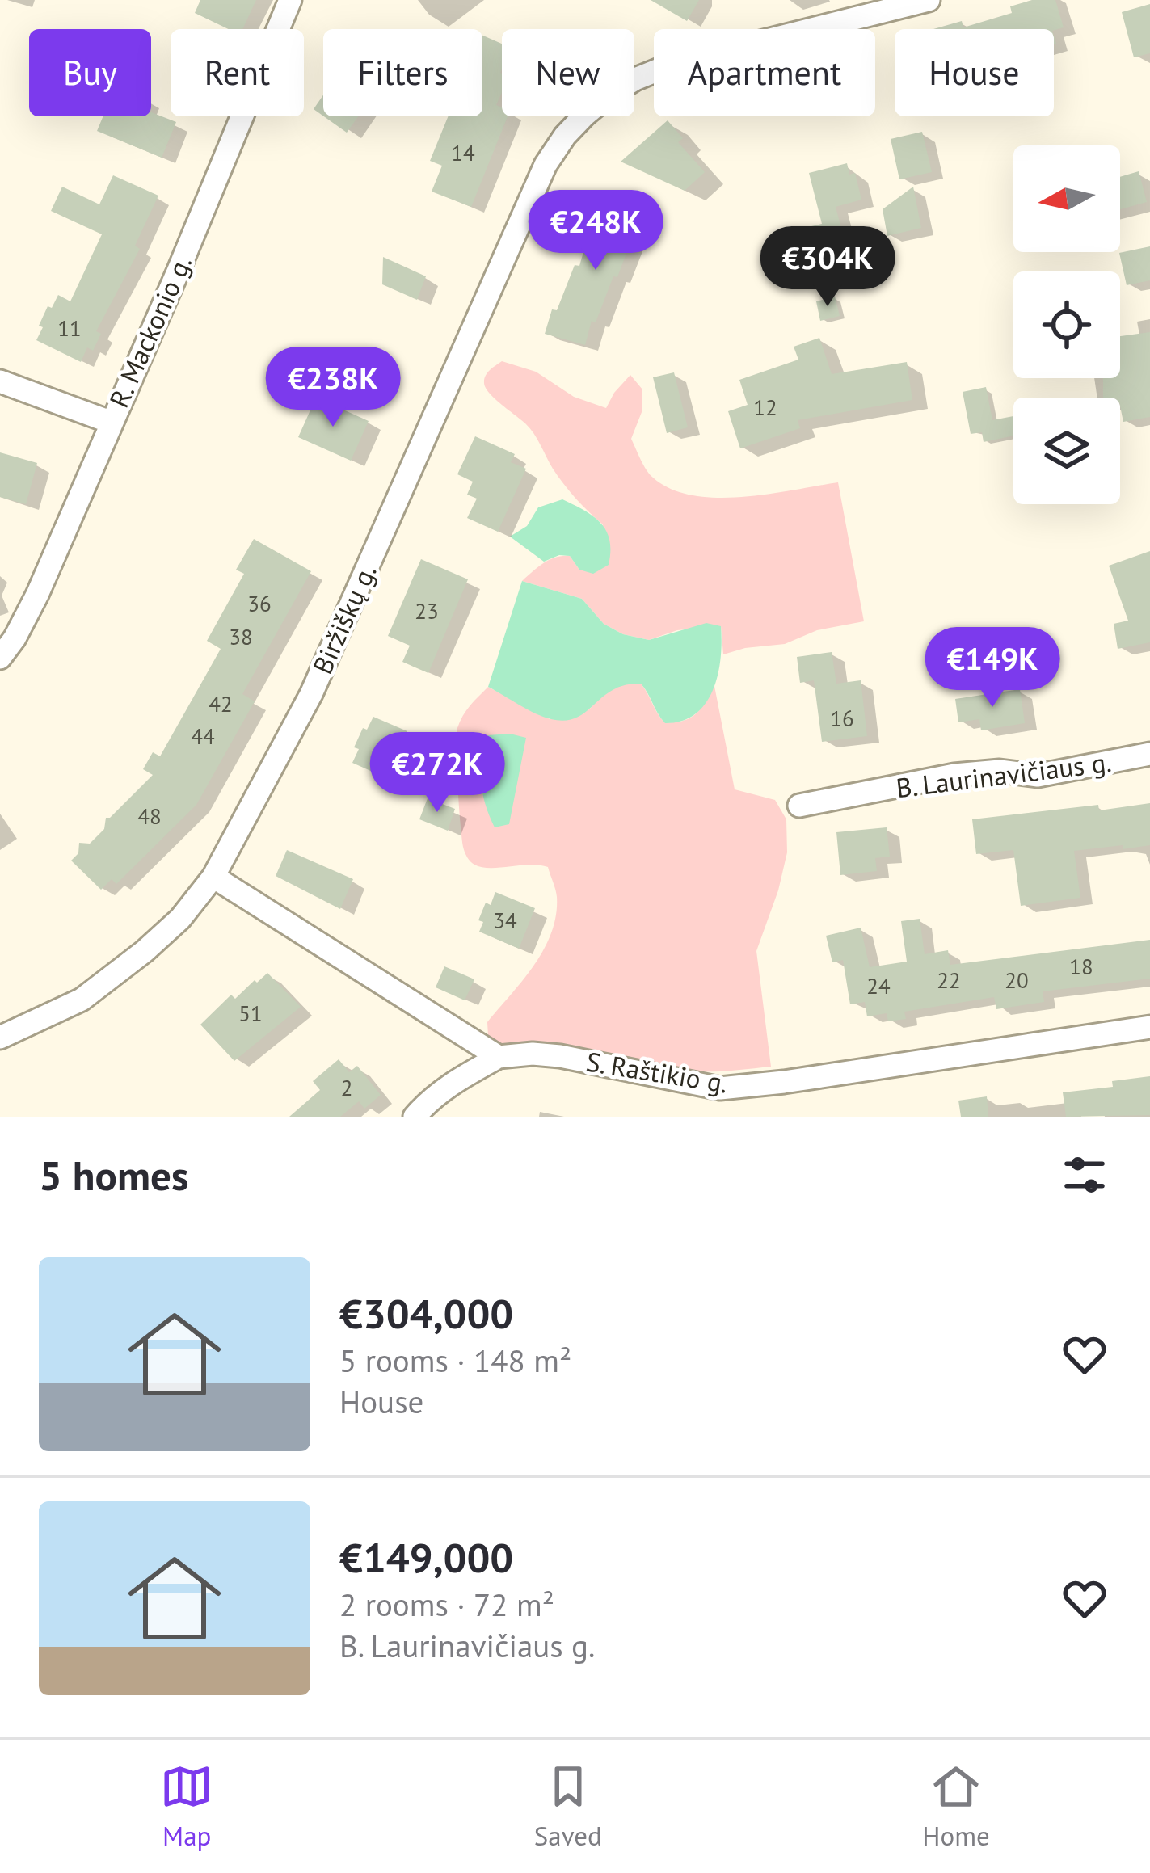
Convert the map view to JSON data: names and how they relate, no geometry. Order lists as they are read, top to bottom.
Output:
{
  "streets": {
    "street": [
      "R. Mackonio g.",
      "Biržiškų g.",
      "B. Laurinavičiaus g.",
      "S. Raštikio g."
    ]
  },
  "house_numbers": [
    "14",
    "11",
    "12",
    "36",
    "23",
    "38",
    "42",
    "16",
    "44",
    "48",
    "34",
    "18",
    "22",
    "20",
    "24",
    "51",
    "2"
  ],
  "north": "left",
  "page": {
    "chip": [
      "Buy",
      "Rent",
      "Filters",
      "New",
      "Apartment",
      "House"
    ],
    "price": [
      "€248K",
      "€304K",
      "€238K",
      "€149K",
      "€272K"
    ],
    "heading": "5 homes",
    "list": [
      {
        "name": "€304,000",
        "note": "5 rooms · 148 m² · House"
      },
      {
        "name": "€149,000",
        "note": "2 rooms · 72 m² · B. Laurinavičiaus g."
      }
    ],
    "tabs": ["Map", "Saved", "Home"]
  }
}
